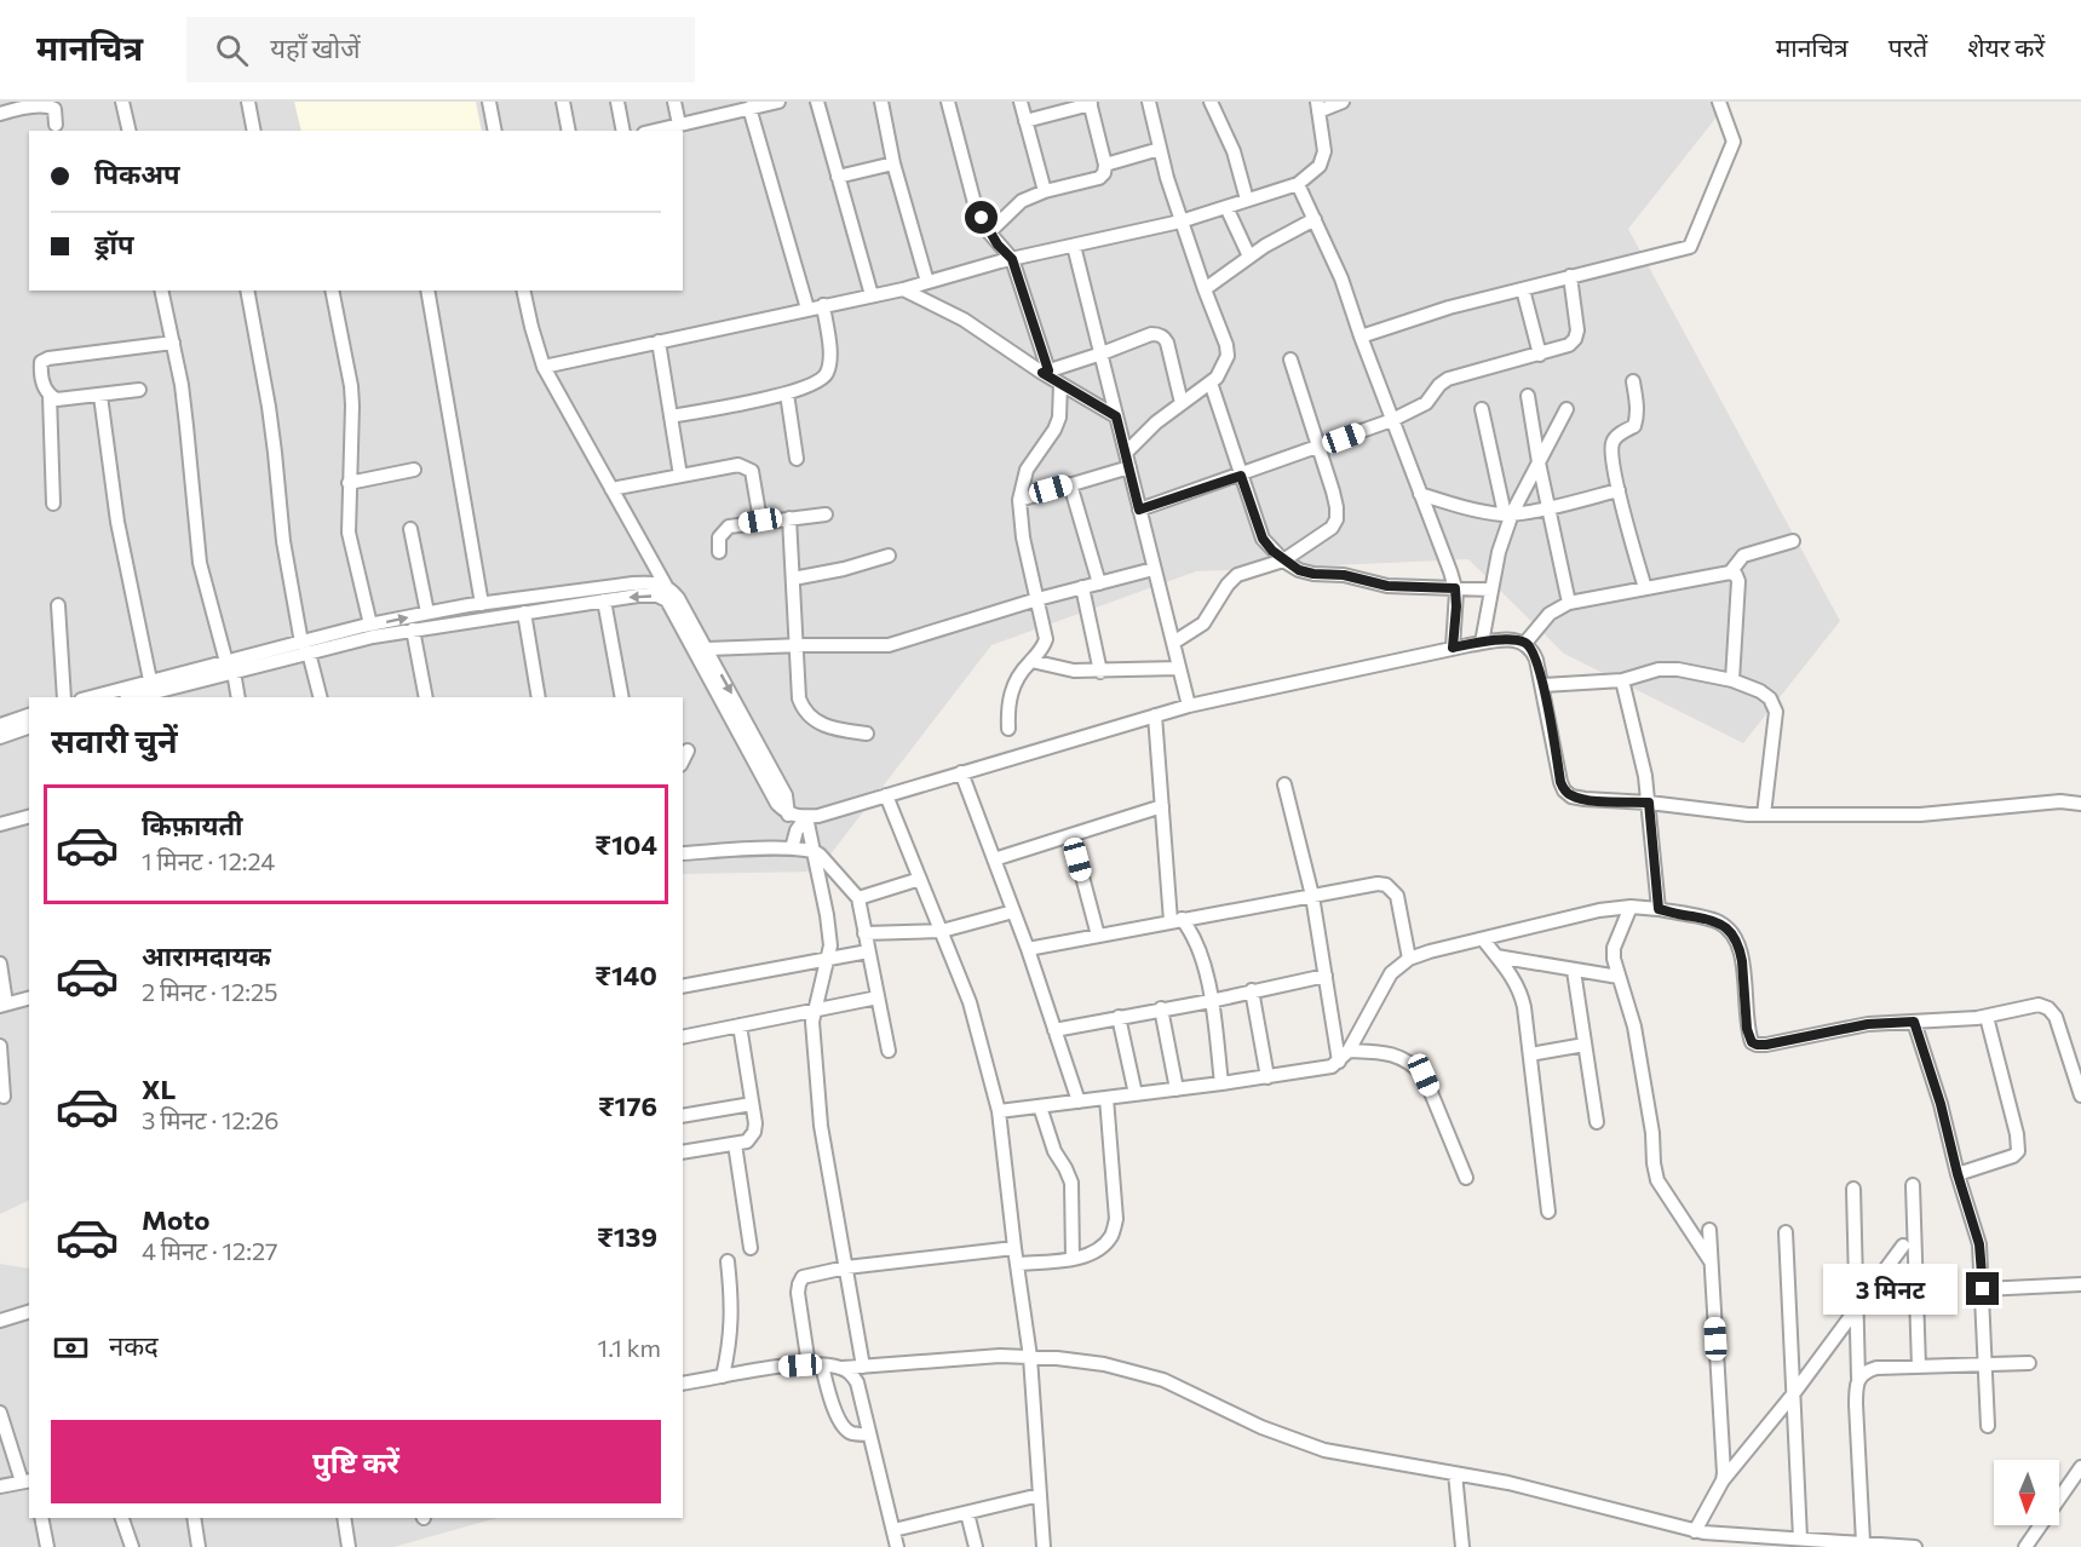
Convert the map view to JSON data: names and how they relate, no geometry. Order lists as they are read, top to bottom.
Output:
{
  "north": "bottom",
  "page": {
    "header": "मानचित्र",
    "search": "यहाँ खोजें",
    "nav": ["मानचित्र", "परतें", "शेयर करें"],
    "banner": ["पिकअप", "ड्रॉप"],
    "heading": "सवारी चुनें",
    "list": [
      {
        "name": "किफ़ायती",
        "note": "1 मिनट · 12:24",
        "value": "₹104"
      },
      {
        "name": "आरामदायक",
        "note": "2 मिनट · 12:25",
        "value": "₹140"
      },
      {
        "name": "XL",
        "note": "3 मिनट · 12:26",
        "value": "₹176"
      },
      {
        "name": "Moto",
        "note": "4 मिनट · 12:27",
        "value": "₹139"
      }
    ],
    "bubble": "3 मिनट",
    "pay": ["नकद", "1.1 km"],
    "buttons": "पुष्टि करें"
  }
}
